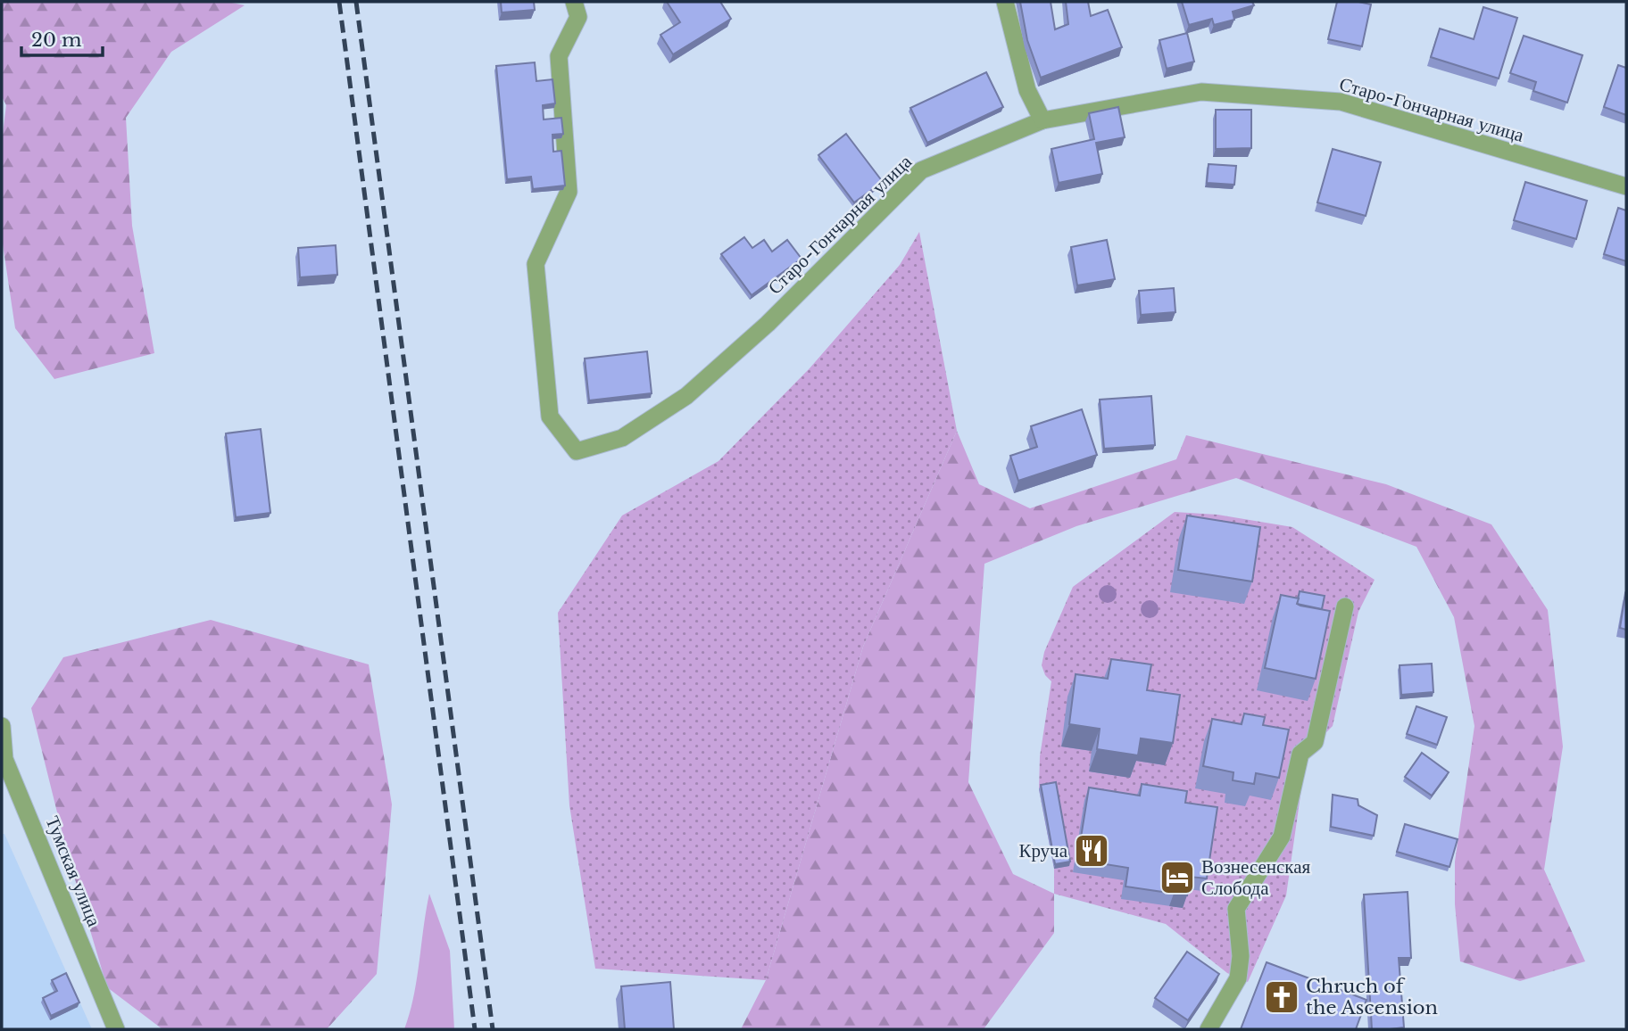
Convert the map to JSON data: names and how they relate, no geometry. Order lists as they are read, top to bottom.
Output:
{
  "streets": {
    "street": ["Старо-Гончарная улица", "Тумская улица"]
  },
  "places": {
    "restaurant": ["Круча"],
    "hotel": ["Вознесенская Слобода"],
    "church": ["Chruch of the Ascension"]
  },
  "scale_bar": "20 m"
}
